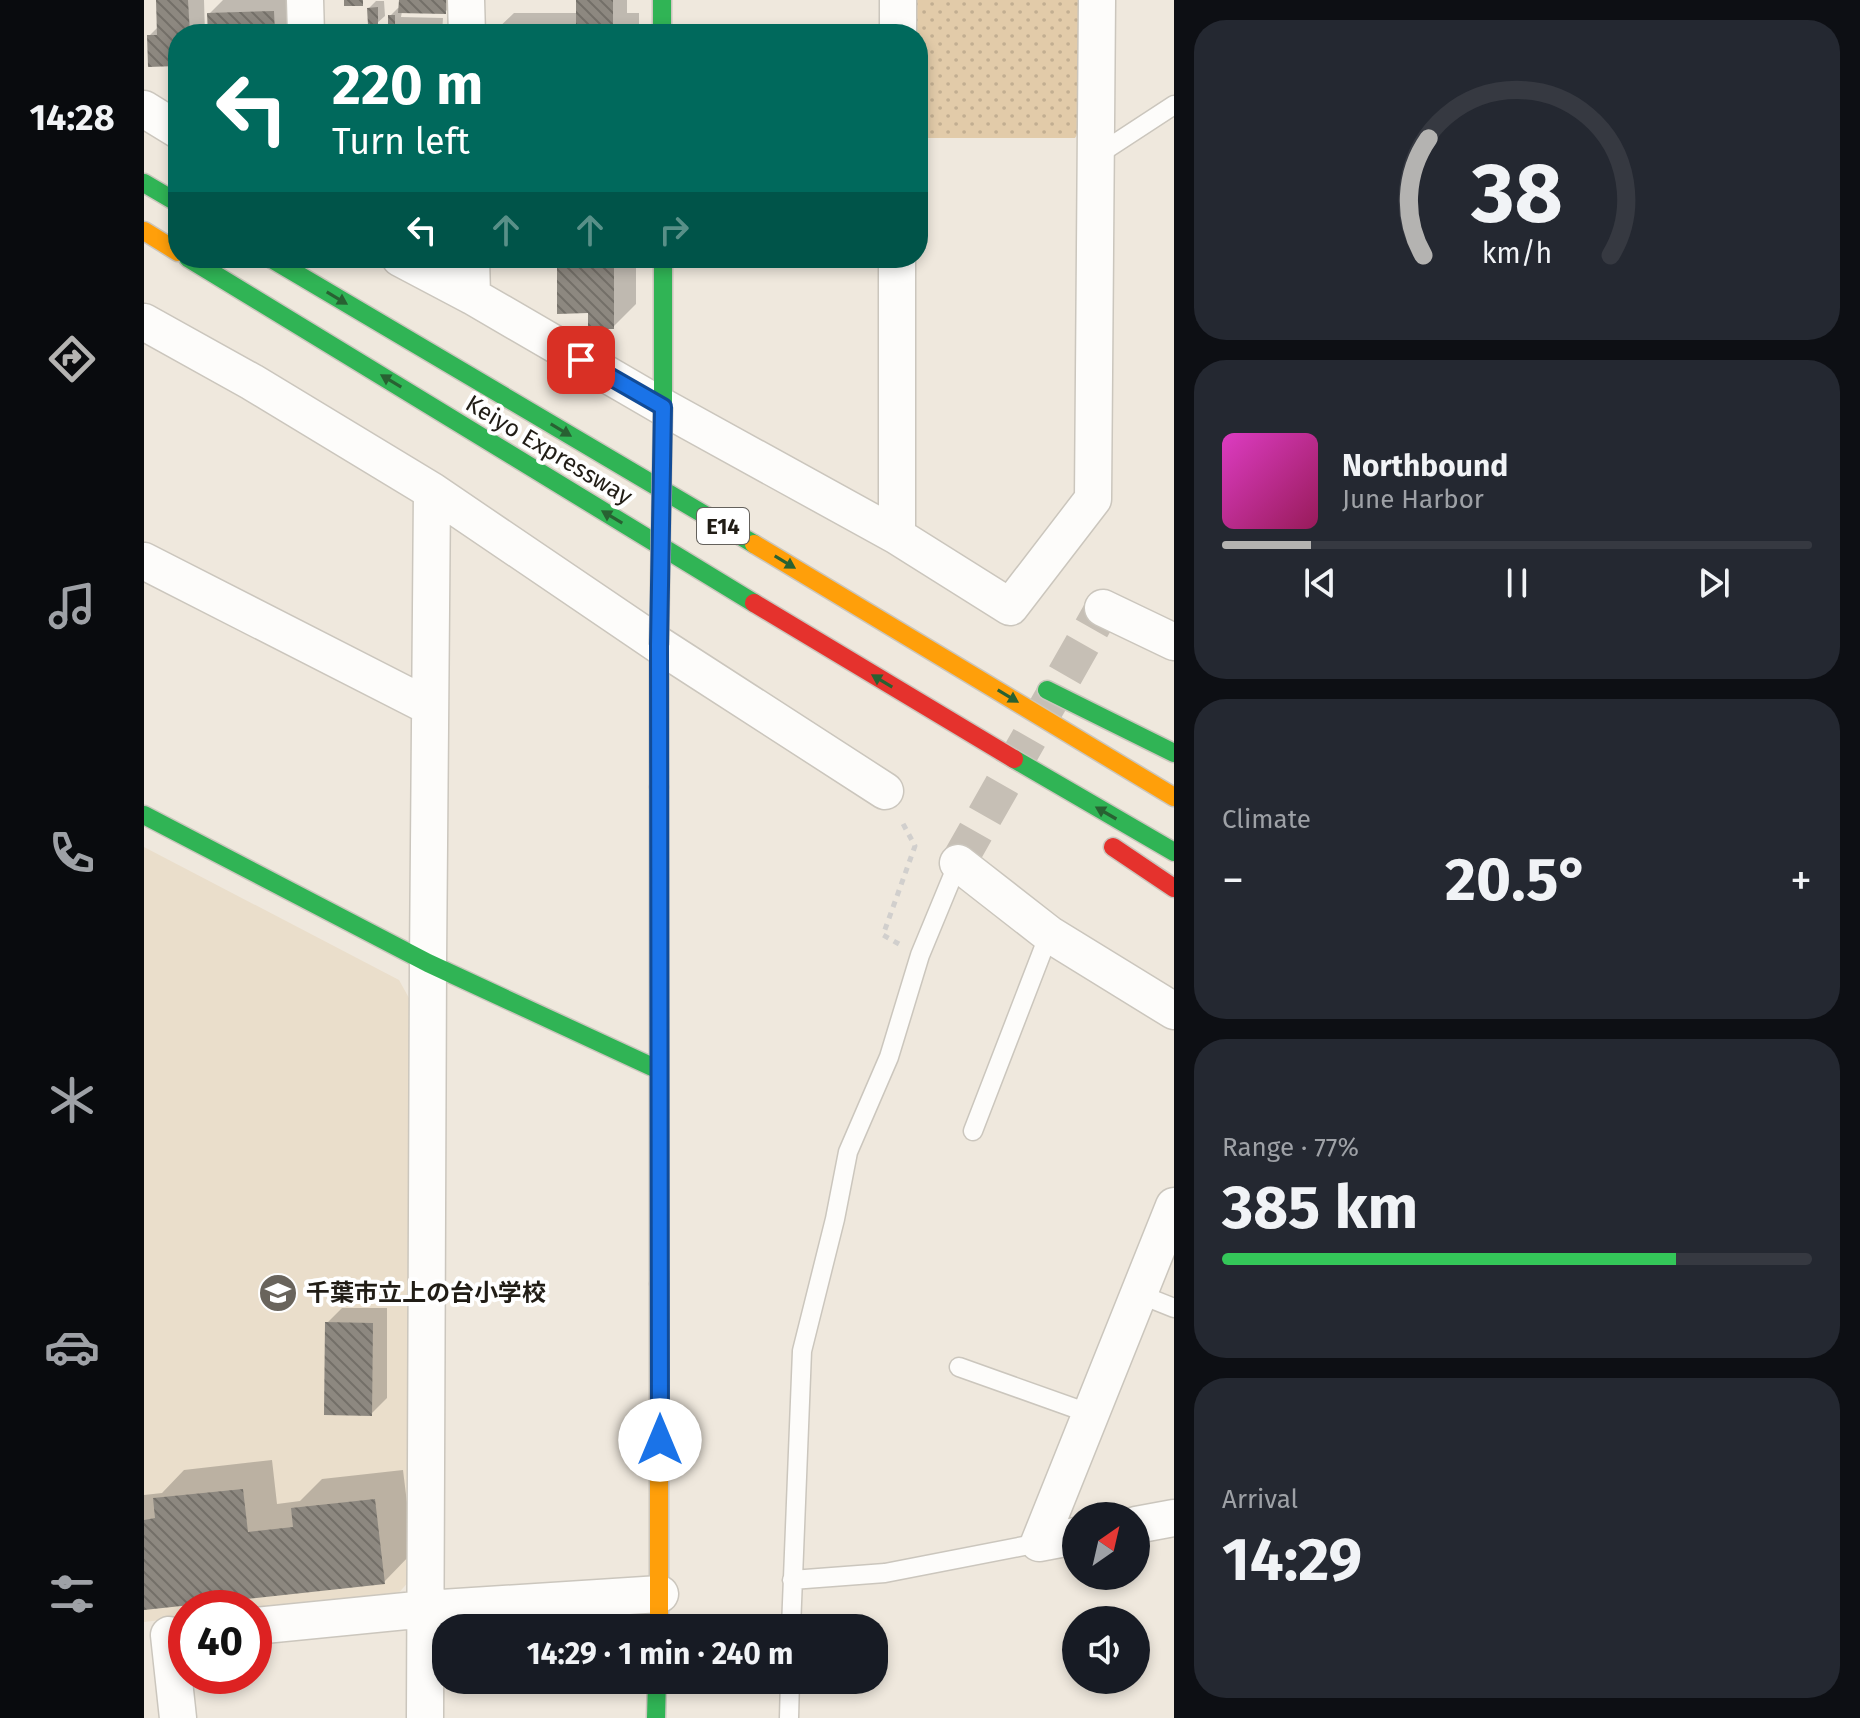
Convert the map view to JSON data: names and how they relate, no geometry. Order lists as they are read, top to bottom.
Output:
{
  "streets": {
    "main road": ["Keiyo Expressway", "E14"]
  },
  "places": {
    "school or university": ["千葉市立上の台小学校"]
  },
  "north": "top right",
  "page": {
    "tabs": "14:28",
    "turn": ["220 m", "Turn left"],
    "song": ["Northbound", "June Harbor"],
    "tile": [
      "Climate",
      ["Range · 77%", "385 km"],
      ["Arrival", "14:29"]
    ],
    "heat": ["−", "20.5°", "+"],
    "limit": "40",
    "trip": "14:29 · 1 min · 240 m",
    "gauge": ["38", "km/h"]
  }
}
